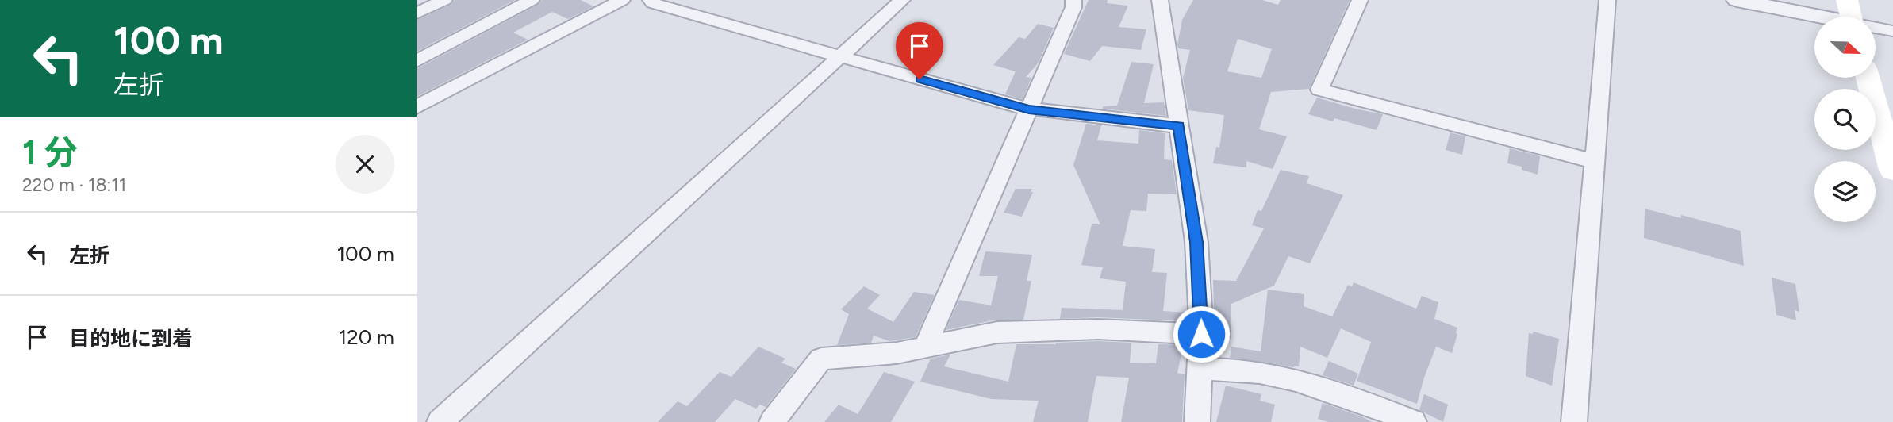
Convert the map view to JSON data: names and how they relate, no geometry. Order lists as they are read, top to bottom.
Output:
{
  "north": "right",
  "page": {
    "turn": ["100 m", "左折"],
    "heading": ["1 分", "220 m · 18:11"],
    "list": [
      {
        "name": "左折",
        "value": "100 m"
      },
      {
        "name": "目的地に到着",
        "value": "120 m"
      }
    ]
  }
}
